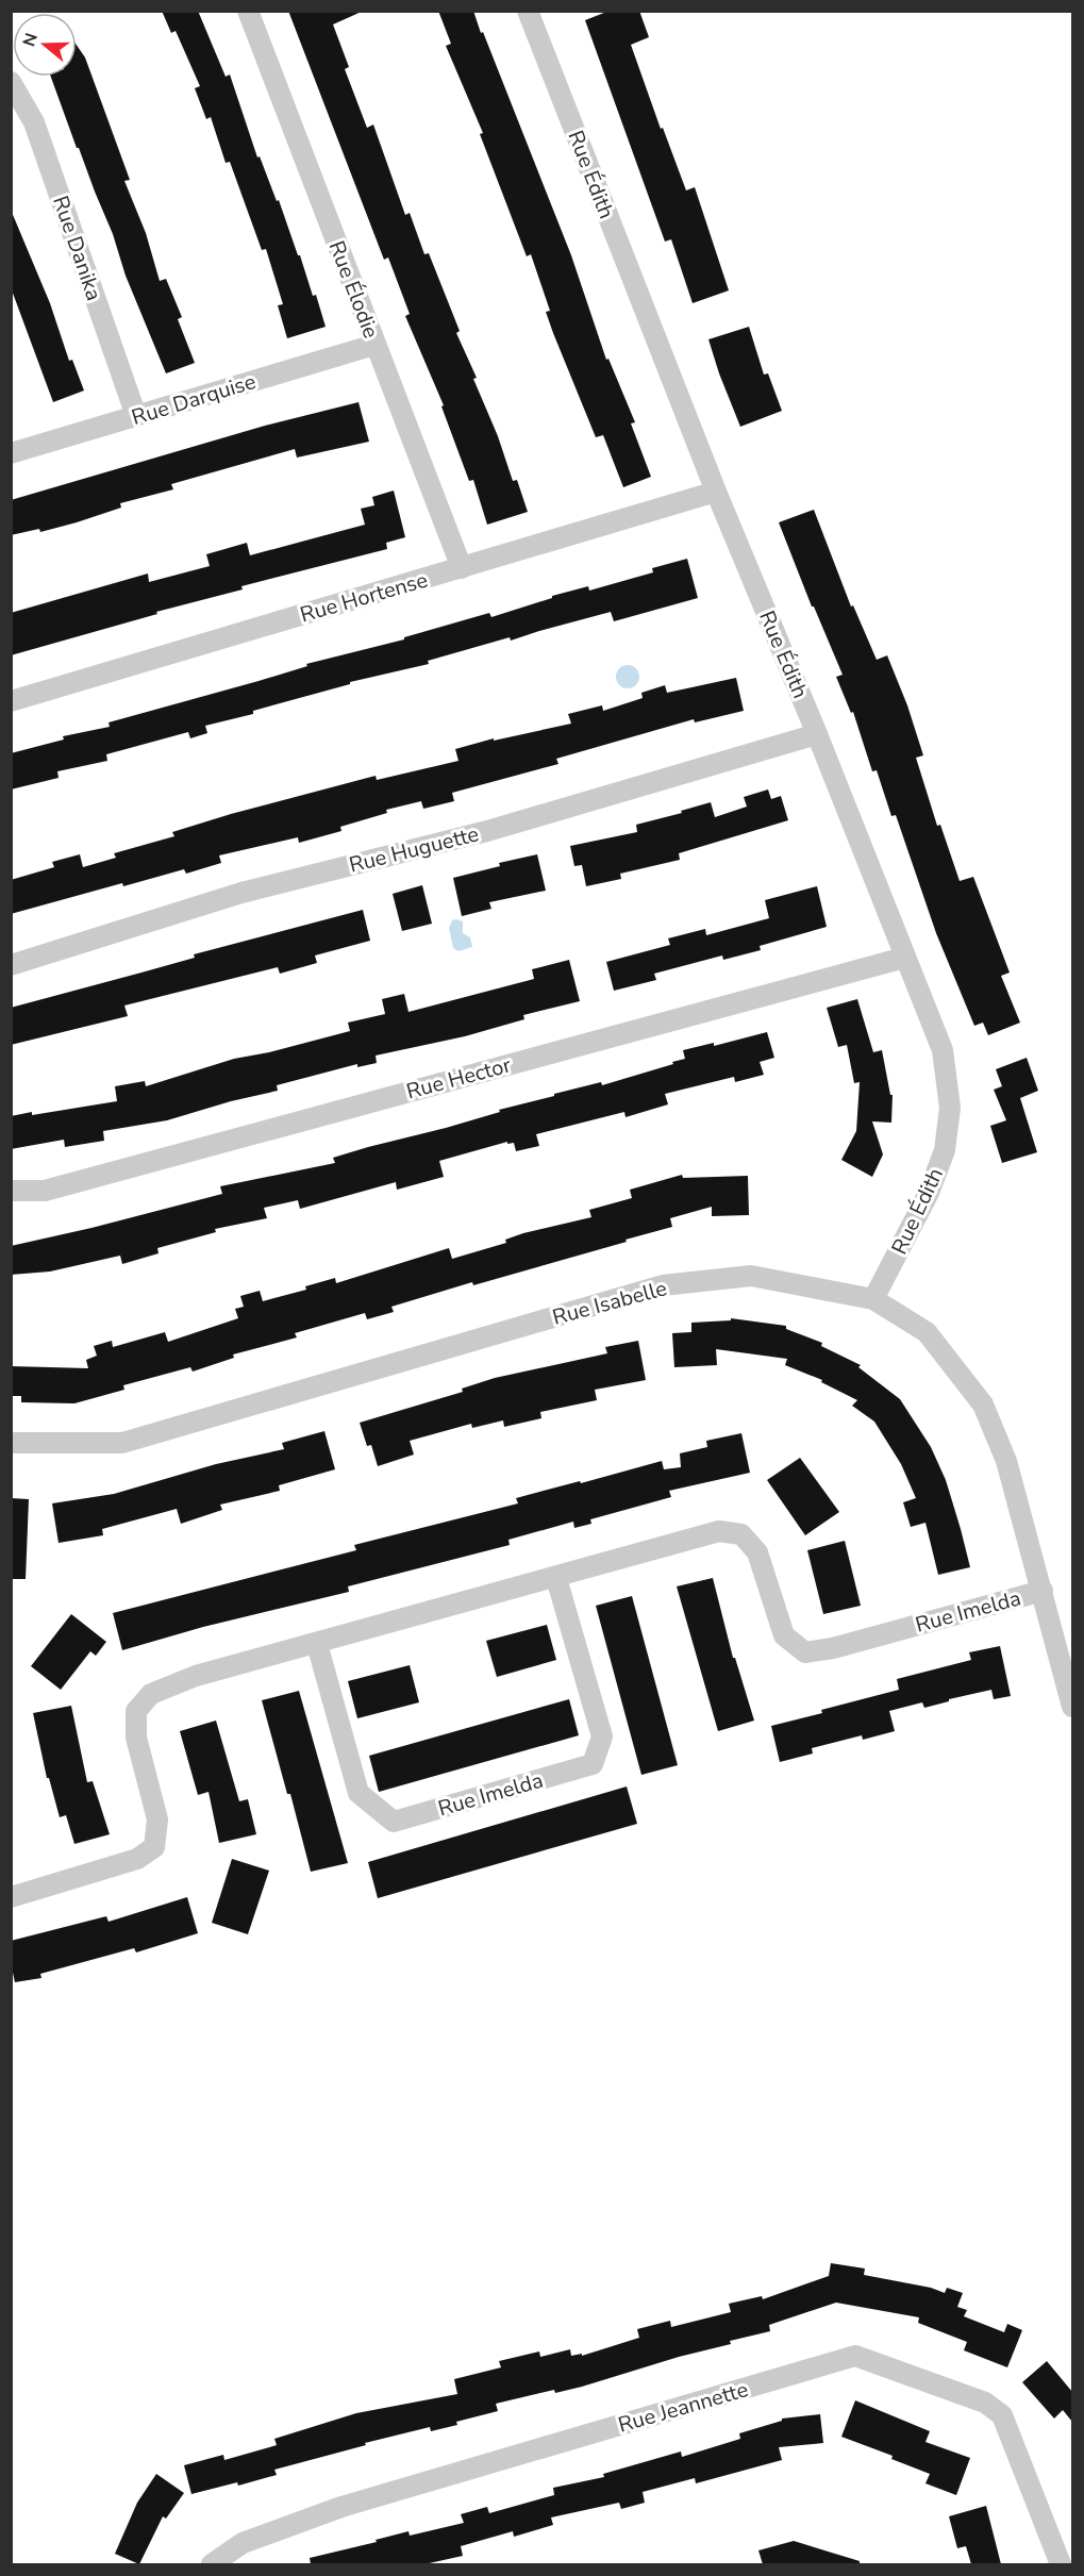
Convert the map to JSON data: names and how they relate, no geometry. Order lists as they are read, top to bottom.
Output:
{
  "streets": {
    "street": [
      "Rue Édith",
      "Rue Danika",
      "Rue Élodie",
      "Rue Darquise",
      "Rue Hortense",
      "Rue Huguette",
      "Rue Hector",
      "Rue Isabelle",
      "Rue Imelda",
      "Rue Jeannette"
    ]
  },
  "crossings": [
    ["Rue Édith", "Rue Hortense"],
    ["Rue Édith", "Rue Huguette"],
    ["Rue Édith", "Rue Hector"],
    ["Rue Édith", "Rue Isabelle"],
    ["Rue Danika", "Rue Darquise"],
    ["Rue Élodie", "Rue Darquise"],
    ["Rue Élodie", "Rue Hortense"],
    ["Rue Isabelle", "Rue Imelda"]
  ],
  "north": "left"
}
